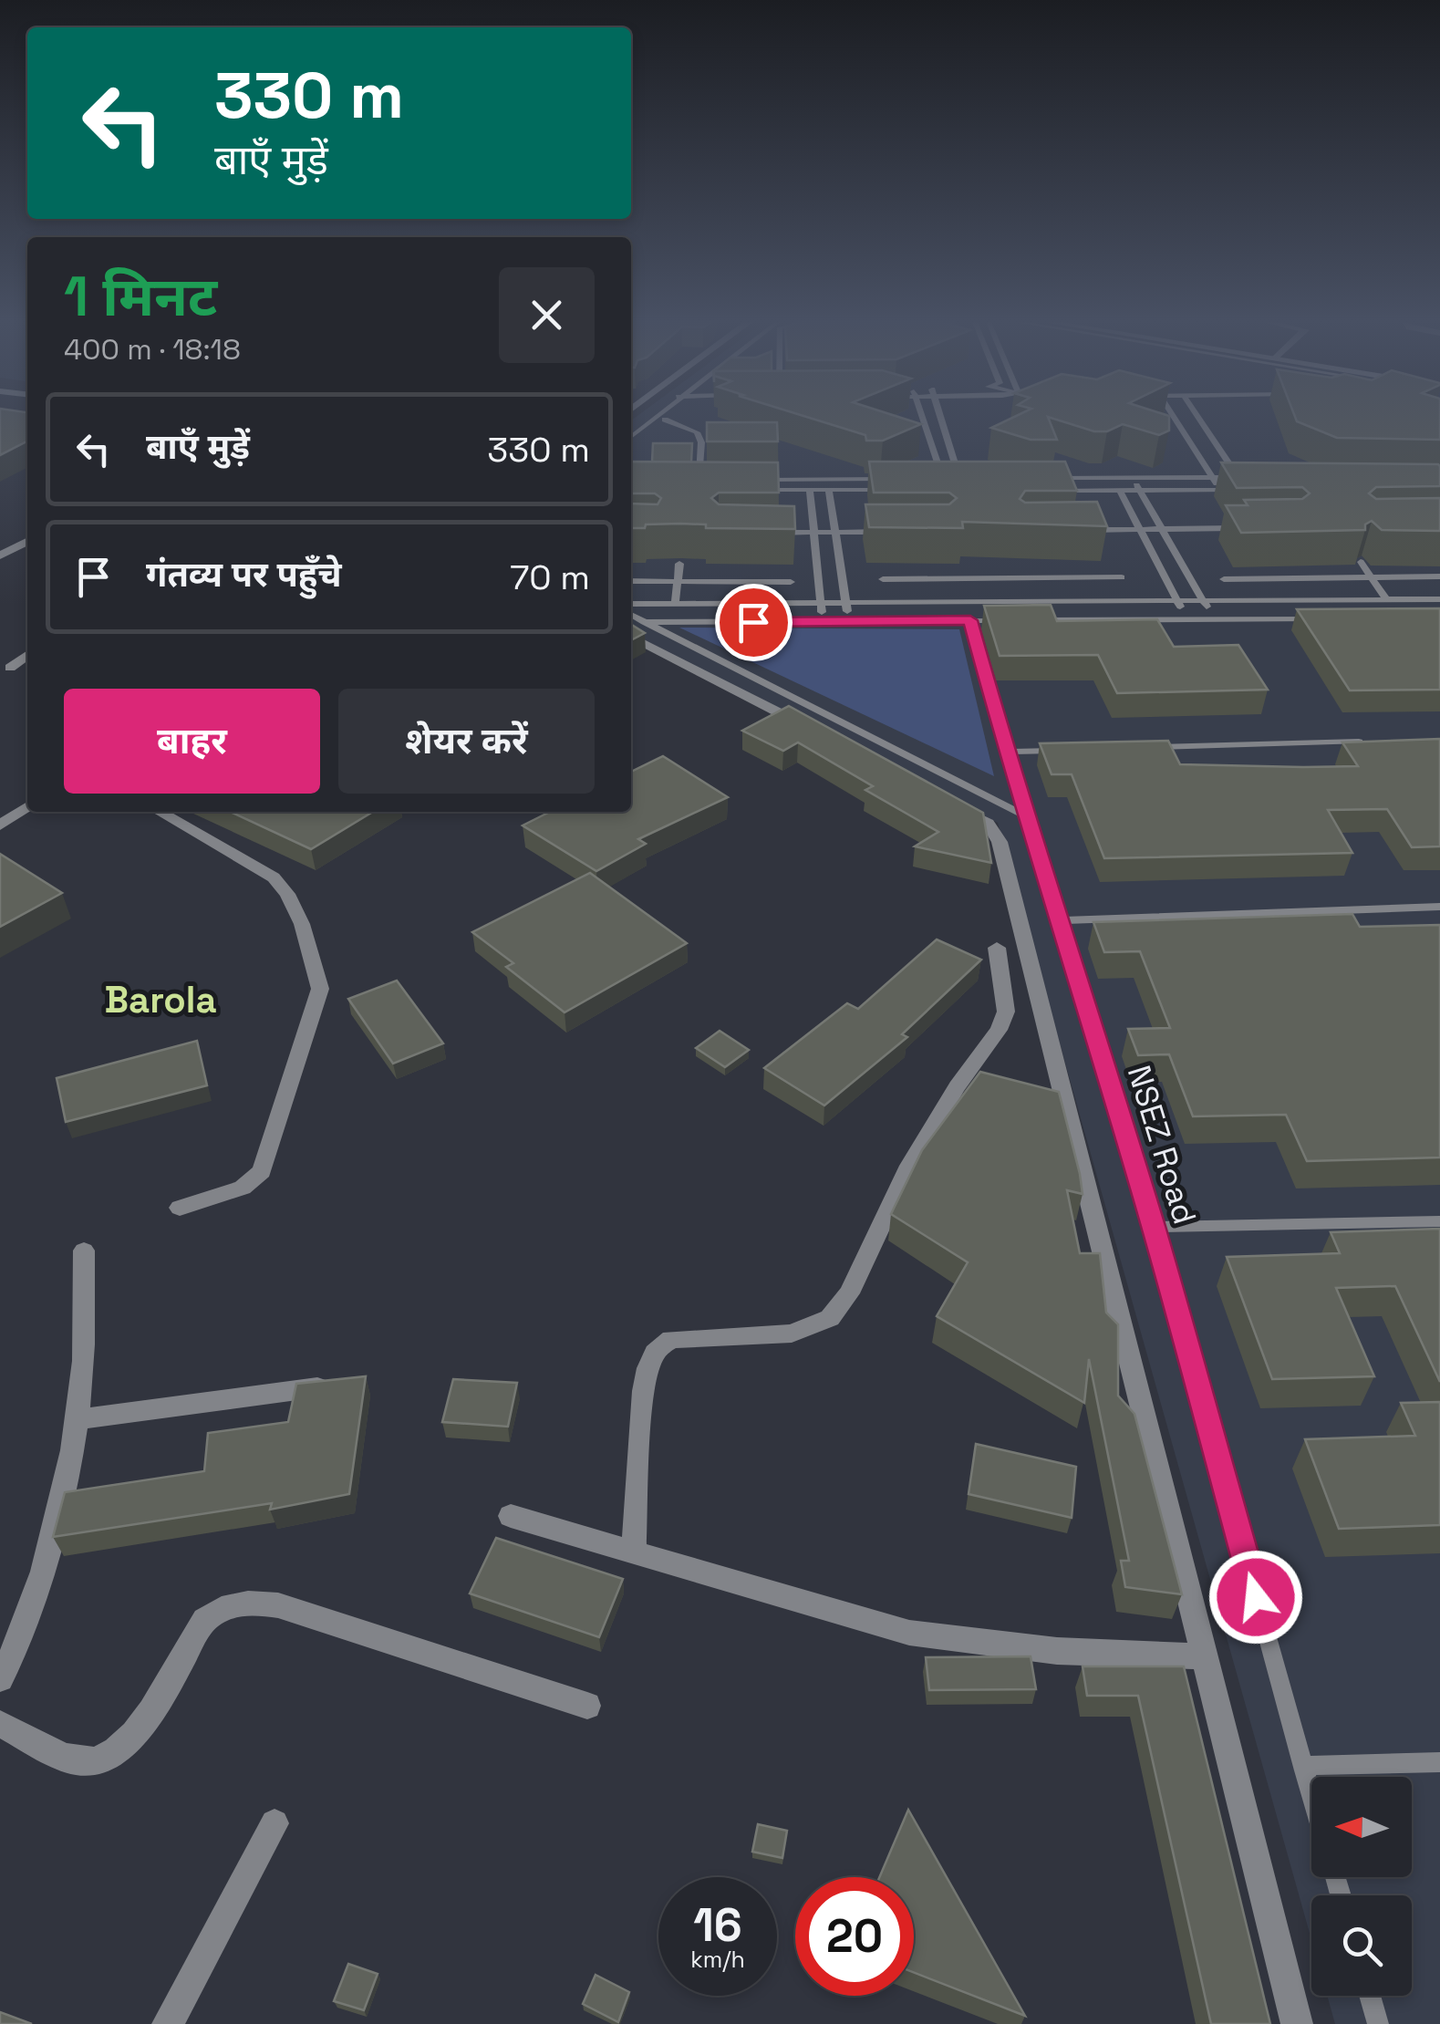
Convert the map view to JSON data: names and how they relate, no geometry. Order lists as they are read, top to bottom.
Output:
{
  "streets": {
    "lane": ["NSEZ Road"]
  },
  "districts": ["Barola"],
  "north": "left",
  "page": {
    "turn": ["330 m", "बाएँ मुड़ें"],
    "heading": ["1 मिनट", "400 m · 18:18"],
    "list": [
      {
        "name": "बाएँ मुड़ें",
        "value": "330 m"
      },
      {
        "name": "गंतव्य पर पहुँचे",
        "value": "70 m"
      }
    ],
    "buttons": ["बाहर", "शेयर करें"],
    "speed": "16 km/h",
    "limit": "20"
  }
}
